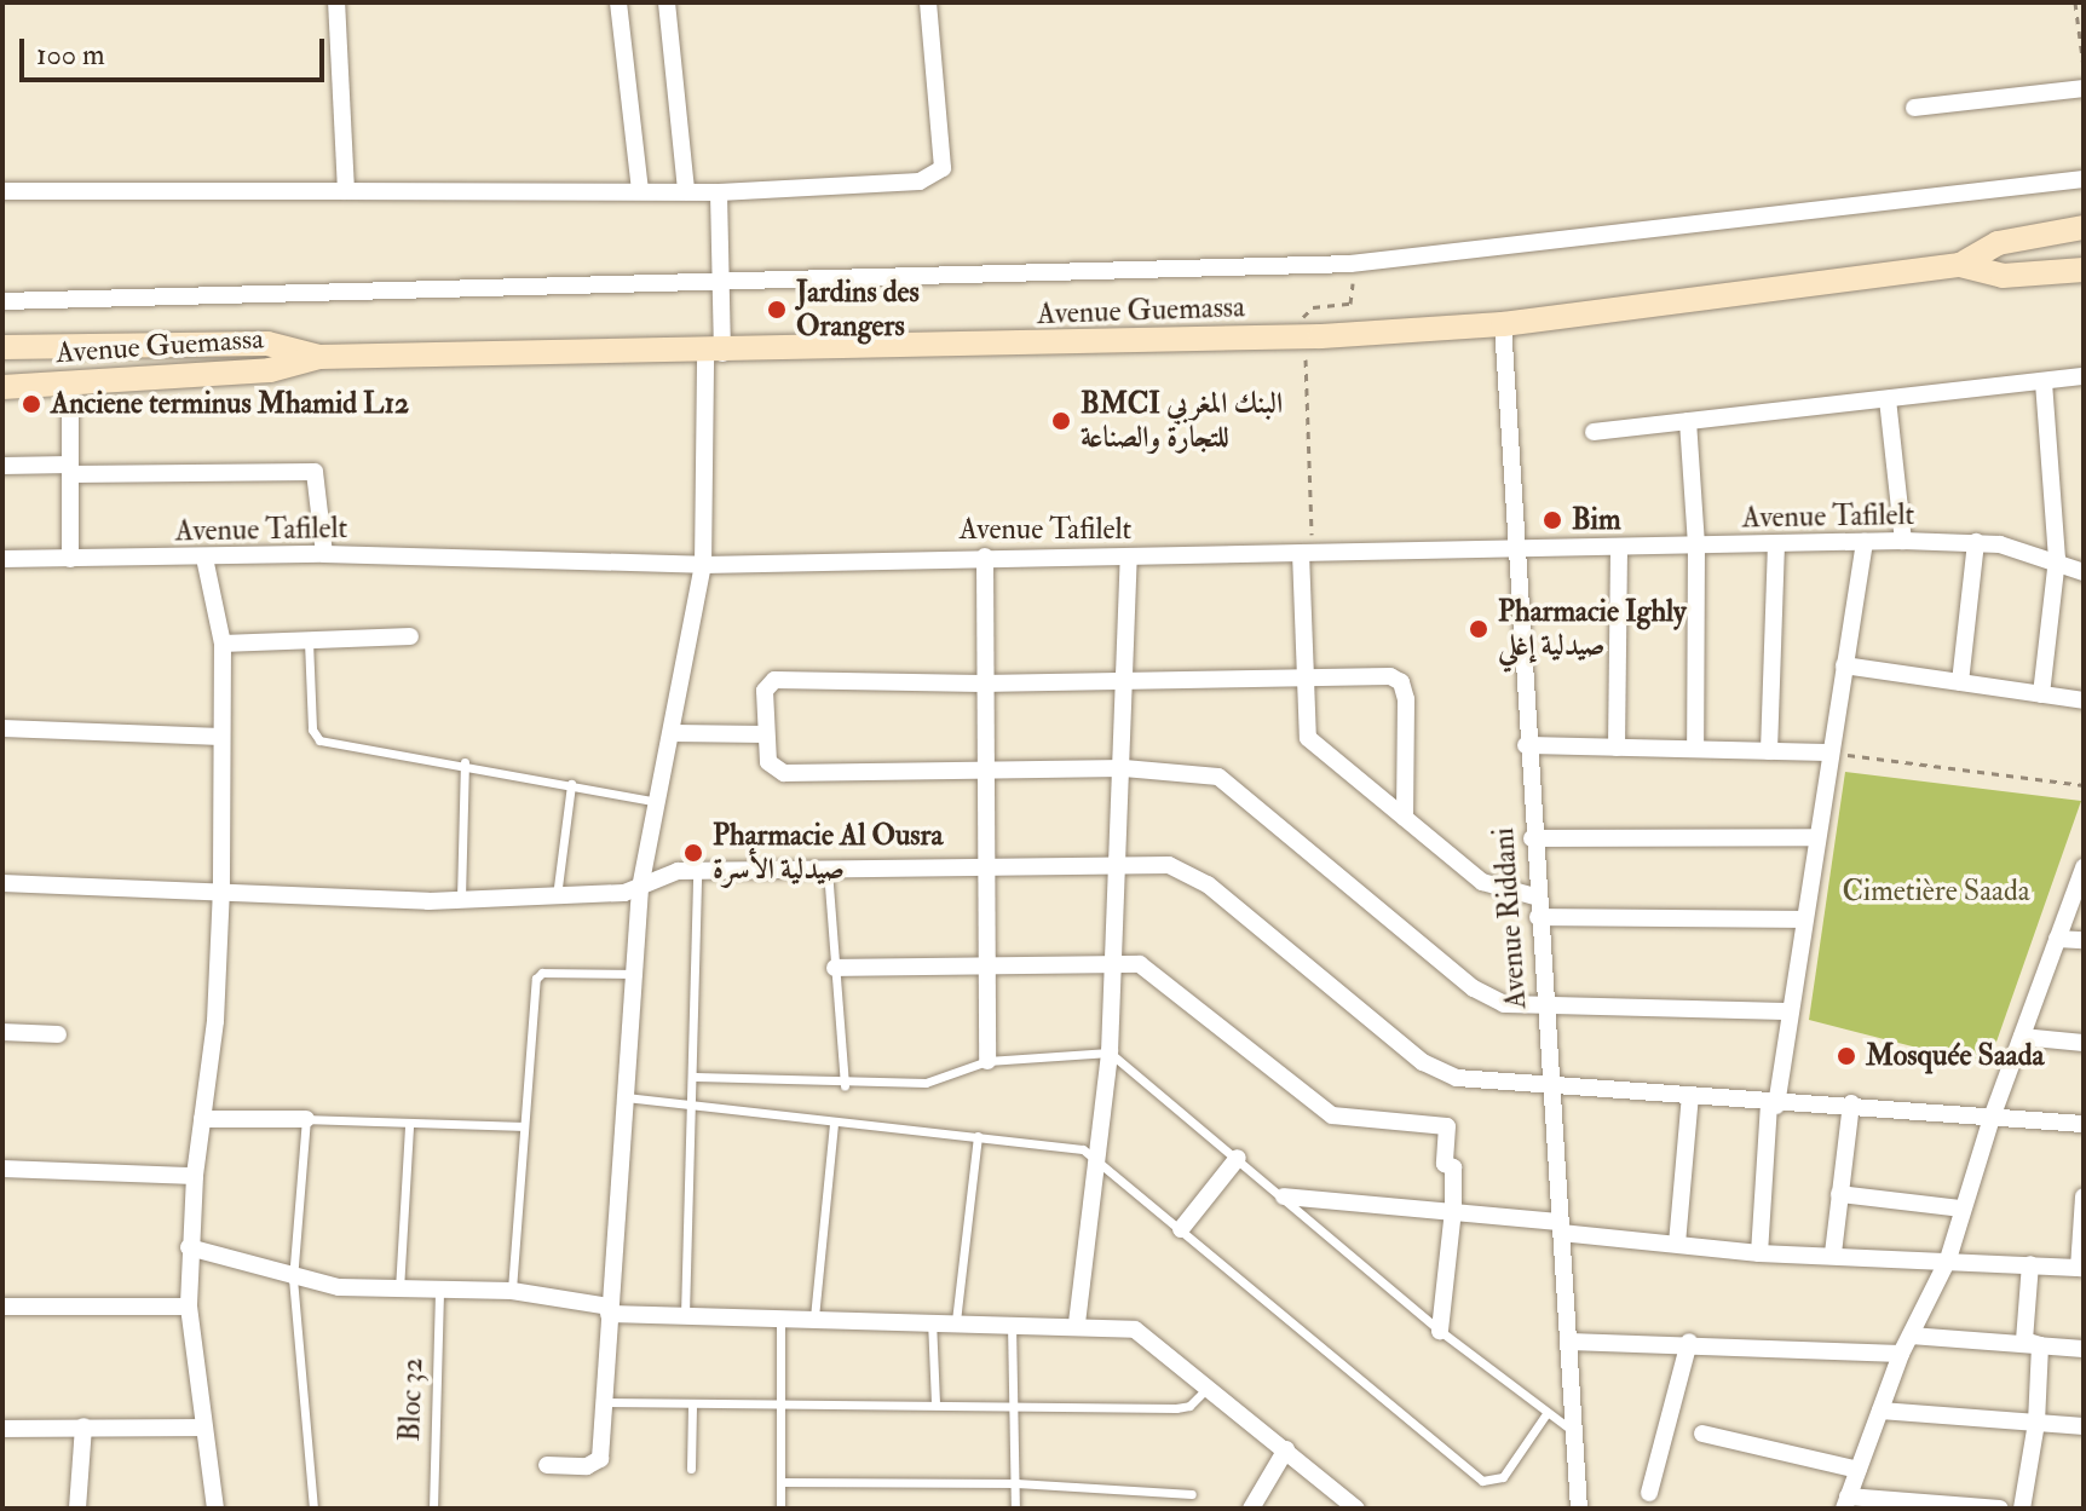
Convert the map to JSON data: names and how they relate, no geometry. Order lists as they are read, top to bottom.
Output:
{
  "streets": {
    "main road": ["Avenue Guemassa"],
    "street": ["Avenue Tafilelt", "Avenue Riddani"],
    "lane": ["Bloc 32"]
  },
  "crossings": [
    ["Avenue Guemassa", "Avenue Riddani"],
    ["Avenue Tafilelt", "Avenue Riddani"]
  ],
  "parks": ["Cimetière Saada"],
  "places": [
    "Jardins des Orangers",
    "Anciene terminus Mhamid L12",
    "BMCI البنك المغربي للتجارة والصناعة",
    "Bim",
    "Pharmacie Ighly صيدلية إغلي",
    "Pharmacie Al Ousra صيدلية الأسرة",
    "Mosquée Saada"
  ],
  "scale_bar": "100 m"
}
